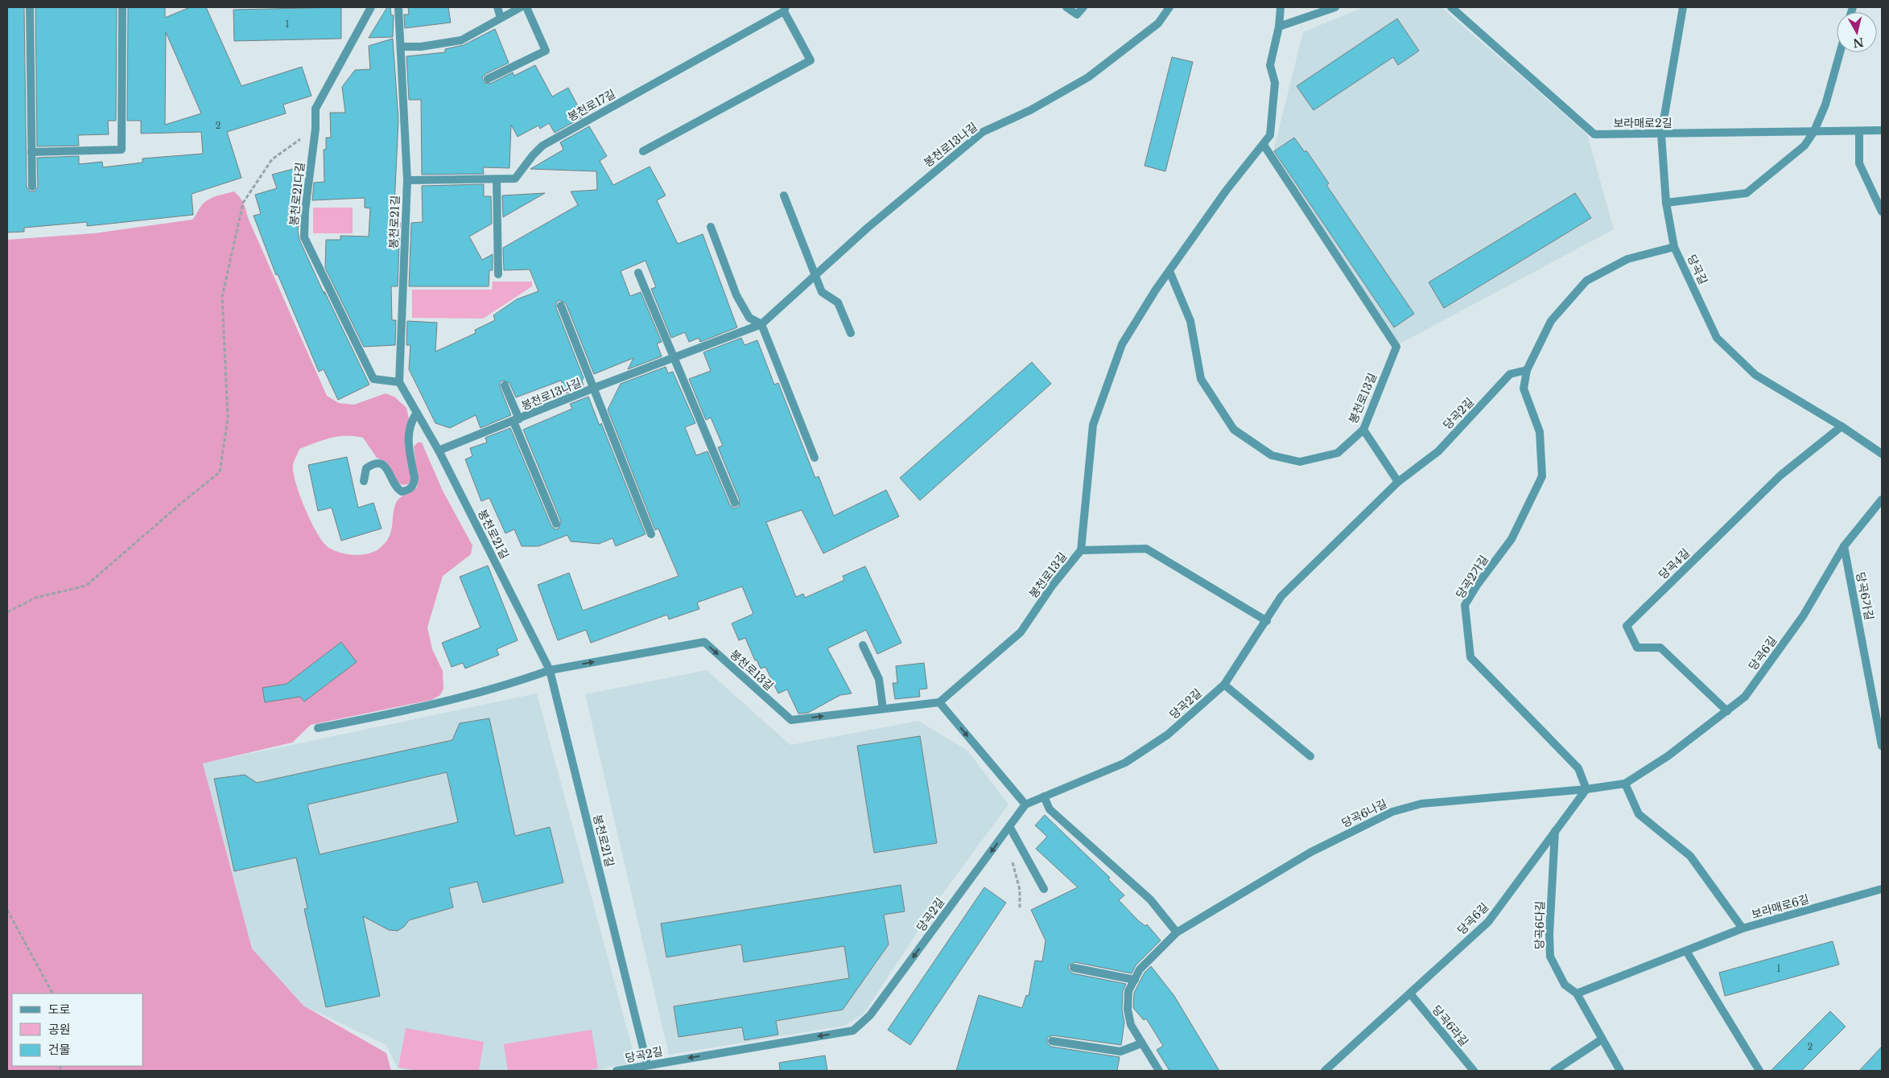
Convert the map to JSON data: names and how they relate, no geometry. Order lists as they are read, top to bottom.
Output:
{
  "streets": {
    "street": [
      "봉천로17길",
      "보라매로2길",
      "봉천로13나길",
      "봉천로21다길",
      "봉천로21길",
      "당곡길",
      "봉천로13길",
      "당곡2길",
      "당곡4길",
      "당곡2가길",
      "당곡6가길",
      "당곡6길",
      "당곡6나길",
      "보라매로6길",
      "당곡6다길",
      "당곡6라길"
    ]
  },
  "crossings": [
    ["봉천로17길", "봉천로21길"],
    ["보라매로2길", "당곡길"],
    ["봉천로13나길", "봉천로21길"],
    ["봉천로21다길", "봉천로21길"],
    ["봉천로21길", "봉천로13길"],
    ["봉천로21길", "당곡2길"],
    ["당곡길", "당곡4길"],
    ["당곡2길", "당곡2가길"],
    ["당곡4길", "당곡6길"],
    ["당곡2가길", "당곡6길"],
    ["당곡2가길", "당곡6나길"],
    ["당곡6가길", "당곡6길"],
    ["당곡6길", "당곡6나길"],
    ["당곡6길", "당곡6다길"],
    ["당곡6길", "당곡6라길"],
    ["보라매로6길", "당곡6다길"]
  ],
  "one_way": ["당곡2길"],
  "house_numbers": [
    "1",
    "2",
    "1",
    "2"
  ],
  "legend": ["도로", "공원", "건물"],
  "north": "bottom"
}
